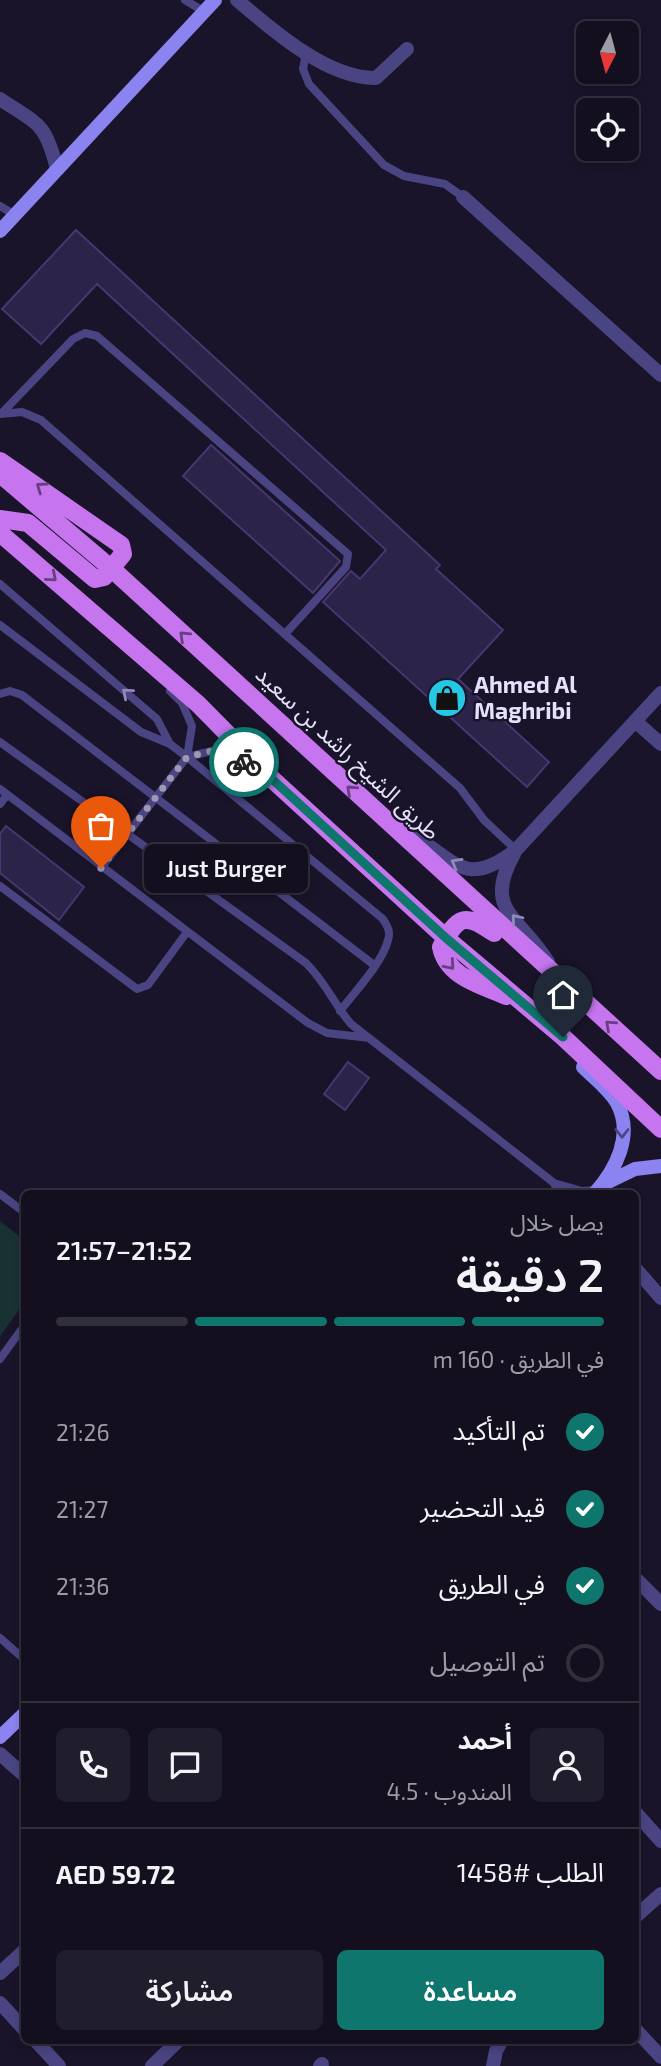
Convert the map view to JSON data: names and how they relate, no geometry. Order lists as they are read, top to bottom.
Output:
{
  "streets": {
    "main road": ["طريق الشيخ راشد بن سعيد"]
  },
  "places": {
    "shop": ["Ahmed Al Maghribi"],
    "other": ["Just Burger"]
  },
  "north": "bottom",
  "page": {
    "bubble": "Just Burger",
    "heading": ["2 دقيقة", "يصل خلال", "21:52–21:57"],
    "panel": [
      "أحمد",
      "المندوب · 4.5",
      "الطلب #1458",
      "AED 59.72"
    ],
    "bar": "في الطريق · 160 m",
    "list": [
      ["تم التأكيد", "21:26"],
      ["قيد التحضير", "21:27"],
      ["في الطريق", "21:36"],
      "تم التوصيل"
    ],
    "buttons": ["مساعدة", "مشاركة"]
  }
}
